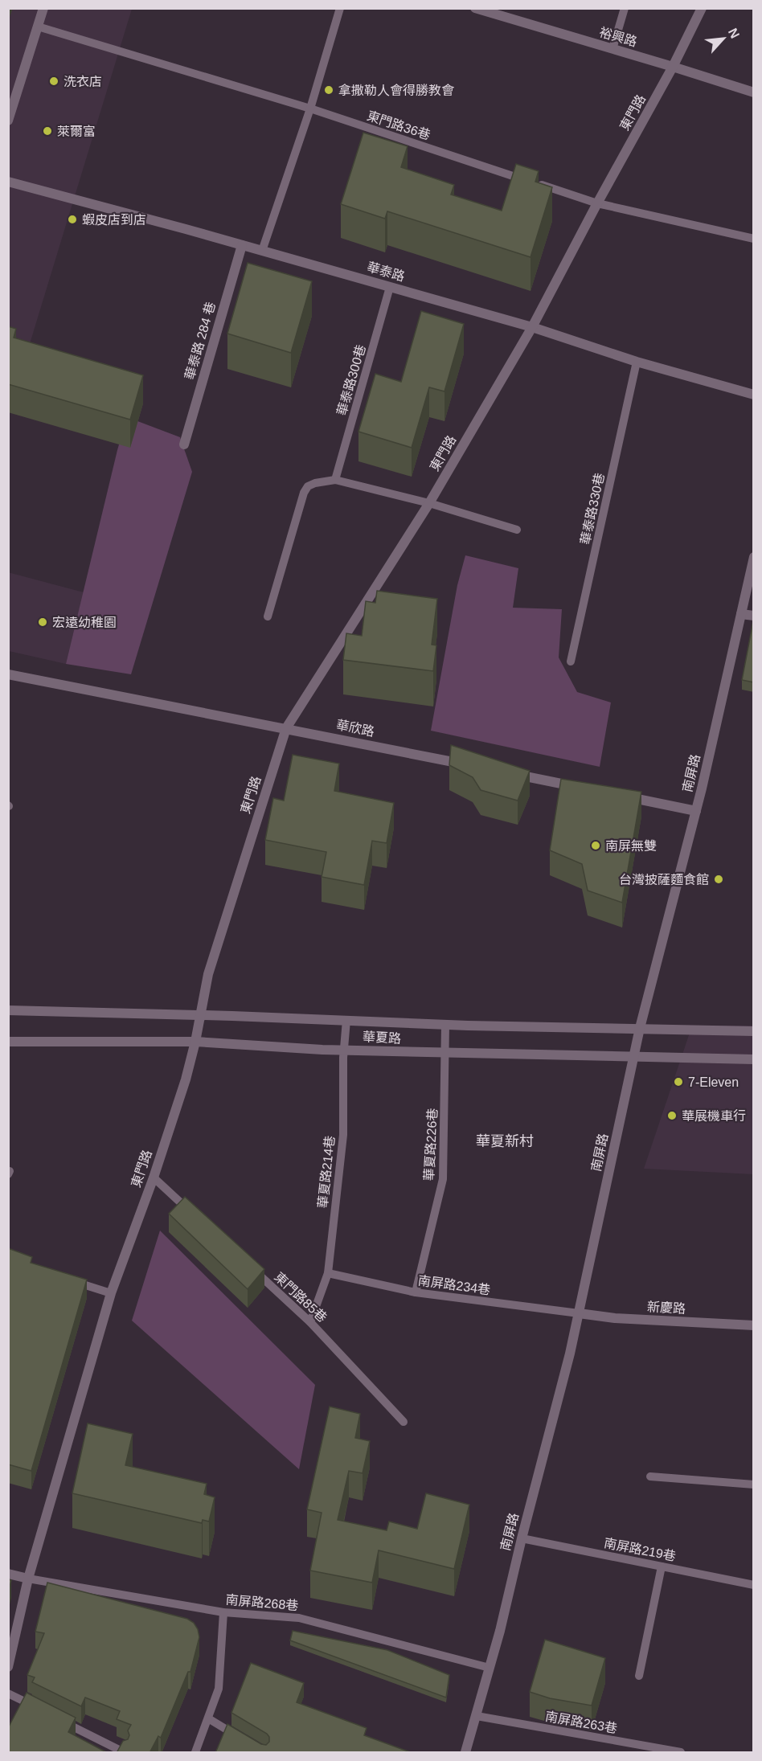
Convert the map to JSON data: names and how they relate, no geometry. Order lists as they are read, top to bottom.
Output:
{
  "streets": {
    "street": [
      "裕興路",
      "東門路",
      "華泰路",
      "華泰路 284 巷",
      "華欣路",
      "南屏路",
      "華夏路",
      "新慶路"
    ],
    "lane": [
      "東門路36巷",
      "華泰路300巷",
      "華泰路330巷",
      "華夏路226巷",
      "華夏路214巷",
      "南屏路234巷",
      "東門路85巷",
      "南屏路219巷",
      "南屏路268巷",
      "南屏路263巷"
    ]
  },
  "crossings": [
    ["裕興路", "東門路"],
    ["東門路", "東門路36巷"],
    ["東門路", "華泰路"],
    ["東門路", "華欣路"],
    ["東門路", "華夏路"],
    ["東門路", "南屏路268巷"],
    ["華泰路", "華泰路 284 巷"],
    ["華泰路", "華泰路300巷"],
    ["華泰路", "華泰路330巷"],
    ["南屏路", "華夏路"],
    ["南屏路", "南屏路234巷"],
    ["南屏路", "新慶路"],
    ["南屏路", "南屏路219巷"],
    ["南屏路", "南屏路268巷"],
    ["南屏路", "南屏路263巷"],
    ["華夏路", "華夏路226巷"],
    ["華夏路", "華夏路214巷"],
    ["華夏路226巷", "南屏路234巷"],
    ["華夏路214巷", "南屏路234巷"],
    ["華夏路214巷", "東門路85巷"],
    ["南屏路234巷", "新慶路"]
  ],
  "districts": ["華夏新村"],
  "places": [
    "洗衣店",
    "拿撒勒人會得勝教會",
    "萊爾富",
    "蝦皮店到店",
    "宏遠幼稚園",
    "南屏無雙",
    "台灣披薩麵食館",
    "7-Eleven",
    "華展機車行"
  ],
  "north": "top right"
}
